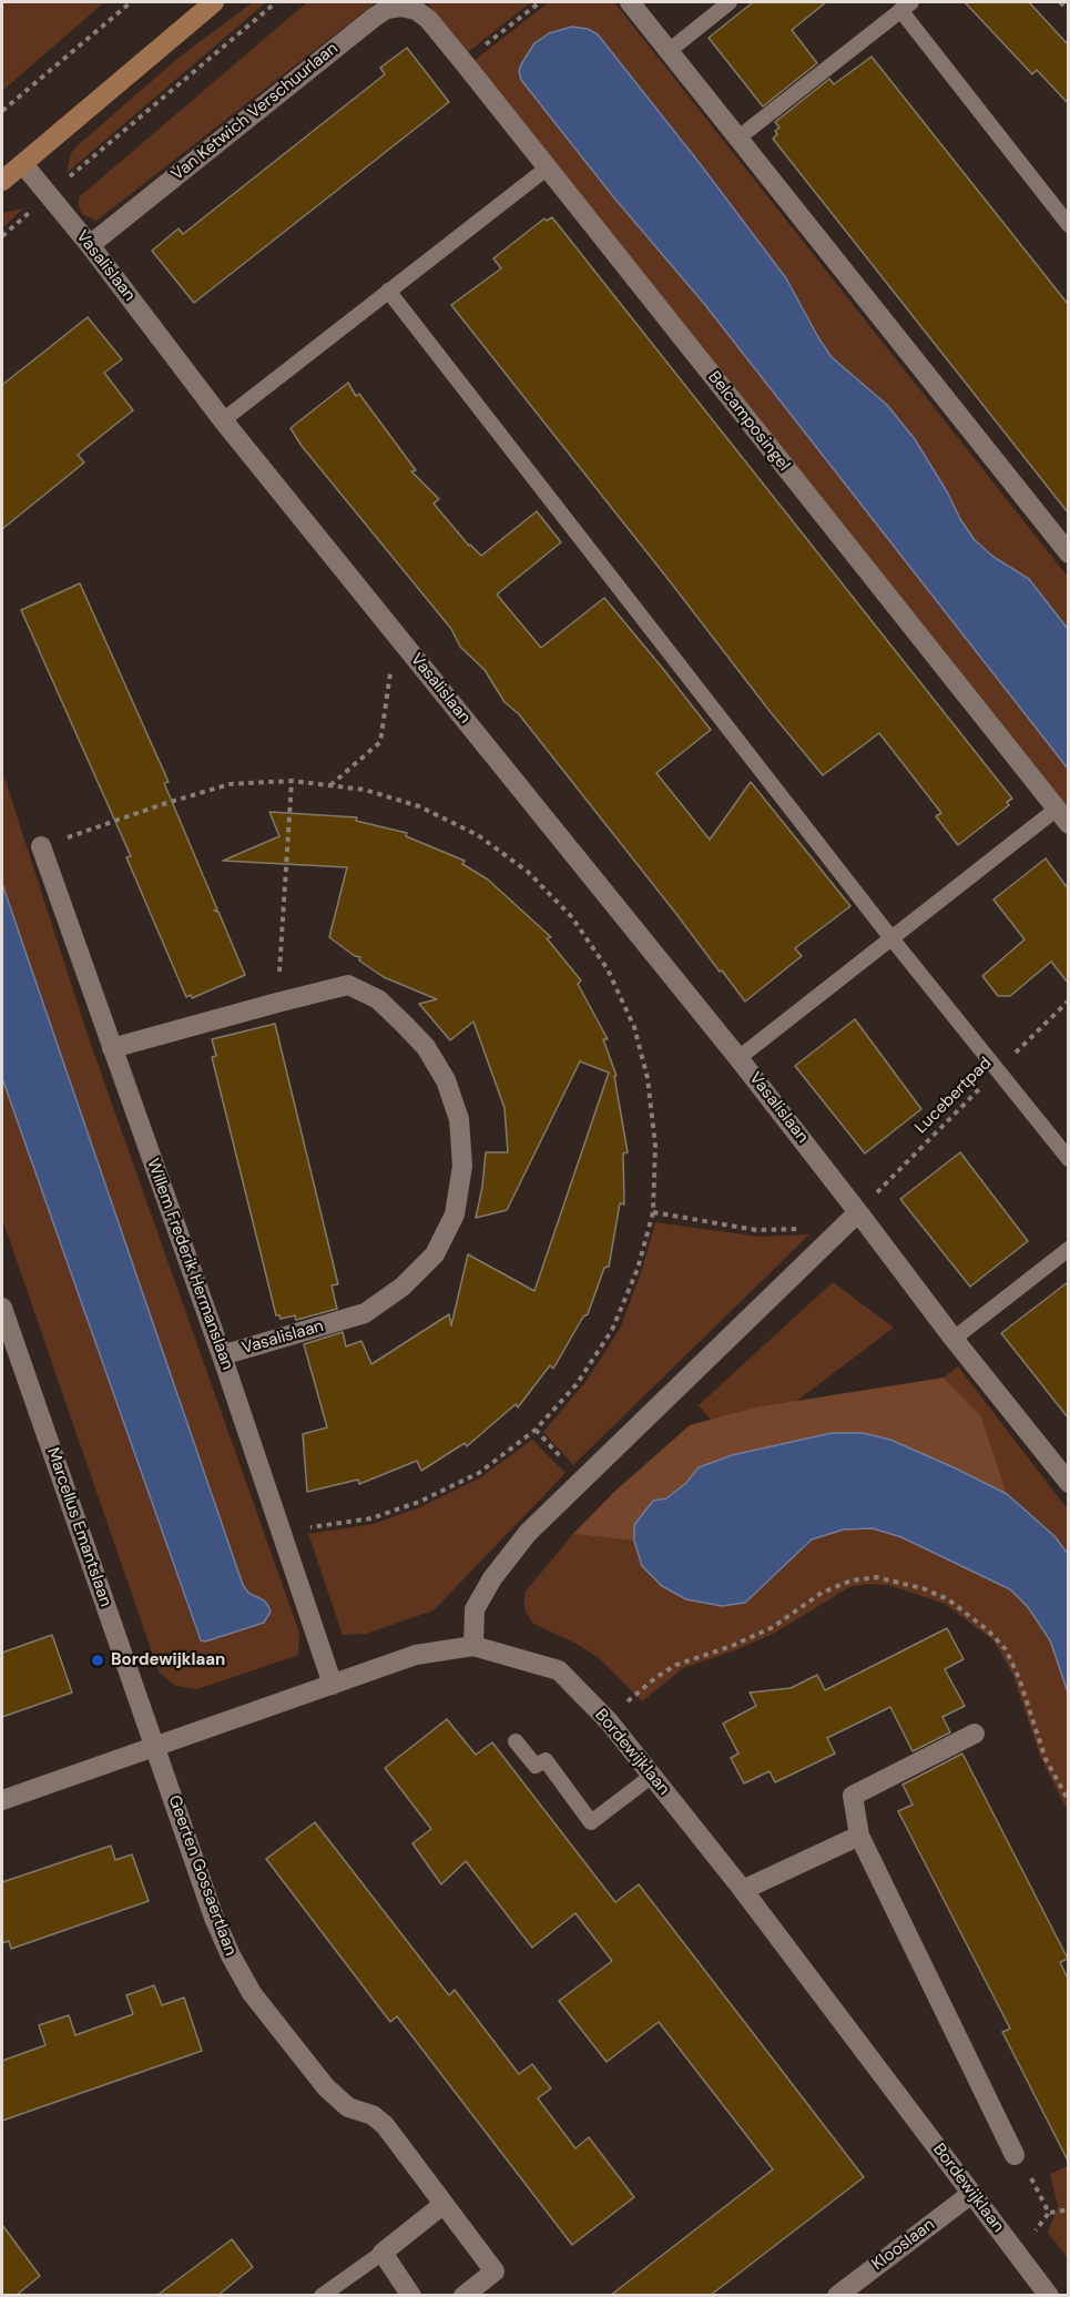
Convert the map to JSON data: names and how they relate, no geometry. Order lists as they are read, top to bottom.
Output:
{
  "streets": {
    "street": [
      "Van Ketwich Verschuurlaan",
      "Vasalislaan",
      "Belcamposingel",
      "Willem Frederik Hermanslaan",
      "Marcellus Emantslaan",
      "Bordewijklaan",
      "Geerten Gossaertlaan",
      "Klooslaan"
    ],
    "path": ["Lucebertpad"]
  },
  "crossings": [
    ["Van Ketwich Verschuurlaan", "Vasalislaan"],
    ["Van Ketwich Verschuurlaan", "Belcamposingel"],
    ["Vasalislaan", "Lucebertpad"],
    ["Vasalislaan", "Willem Frederik Hermanslaan"],
    ["Willem Frederik Hermanslaan", "Bordewijklaan"],
    ["Marcellus Emantslaan", "Bordewijklaan"],
    ["Marcellus Emantslaan", "Geerten Gossaertlaan"],
    ["Bordewijklaan", "Geerten Gossaertlaan"],
    ["Bordewijklaan", "Klooslaan"]
  ],
  "places": ["Bordewijklaan"]
}
